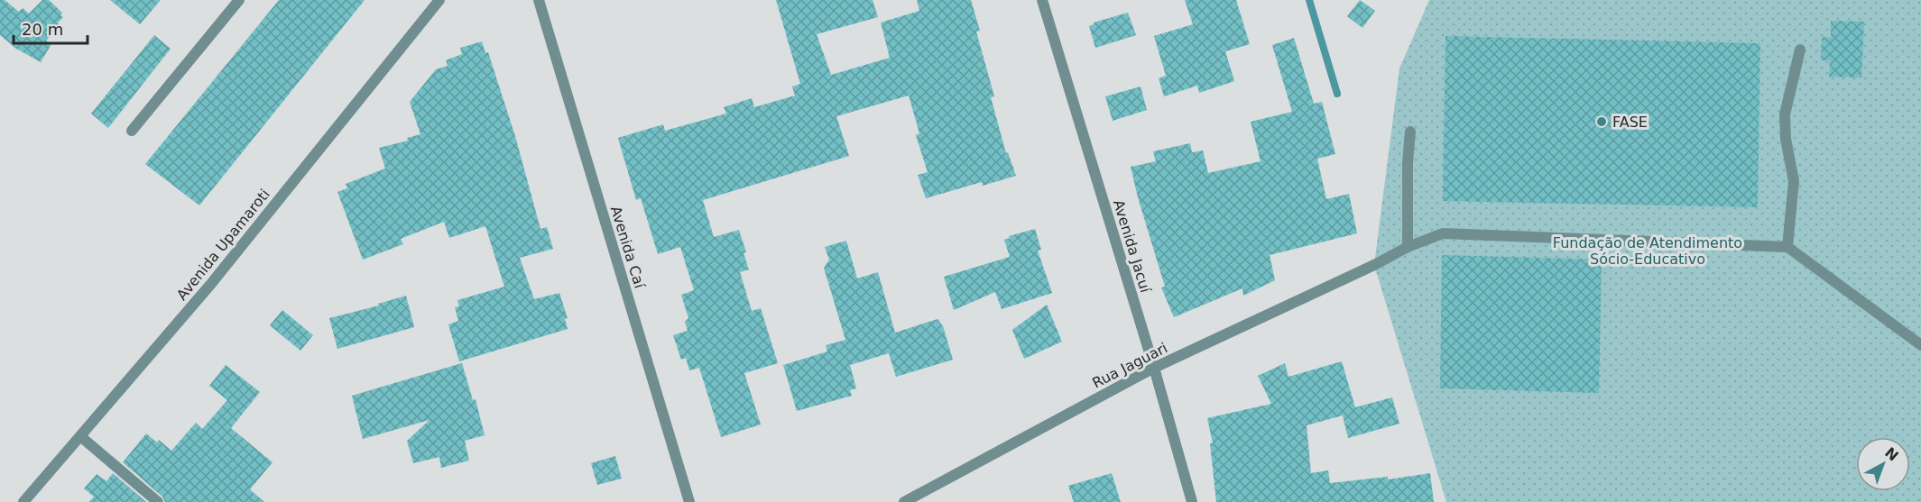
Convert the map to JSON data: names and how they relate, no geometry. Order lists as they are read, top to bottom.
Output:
{
  "streets": {
    "street": [
      "Avenida Upamaroti",
      "Avenida Jacuí",
      "Avenida Caí",
      "Rua Jaguari"
    ]
  },
  "crossings": [
    ["Avenida Jacuí", "Rua Jaguari"]
  ],
  "parks": ["Fundação de Atendimento Sócio-Educativo"],
  "places": ["FASE"],
  "scale_bar": "20 m",
  "north": "top right"
}
